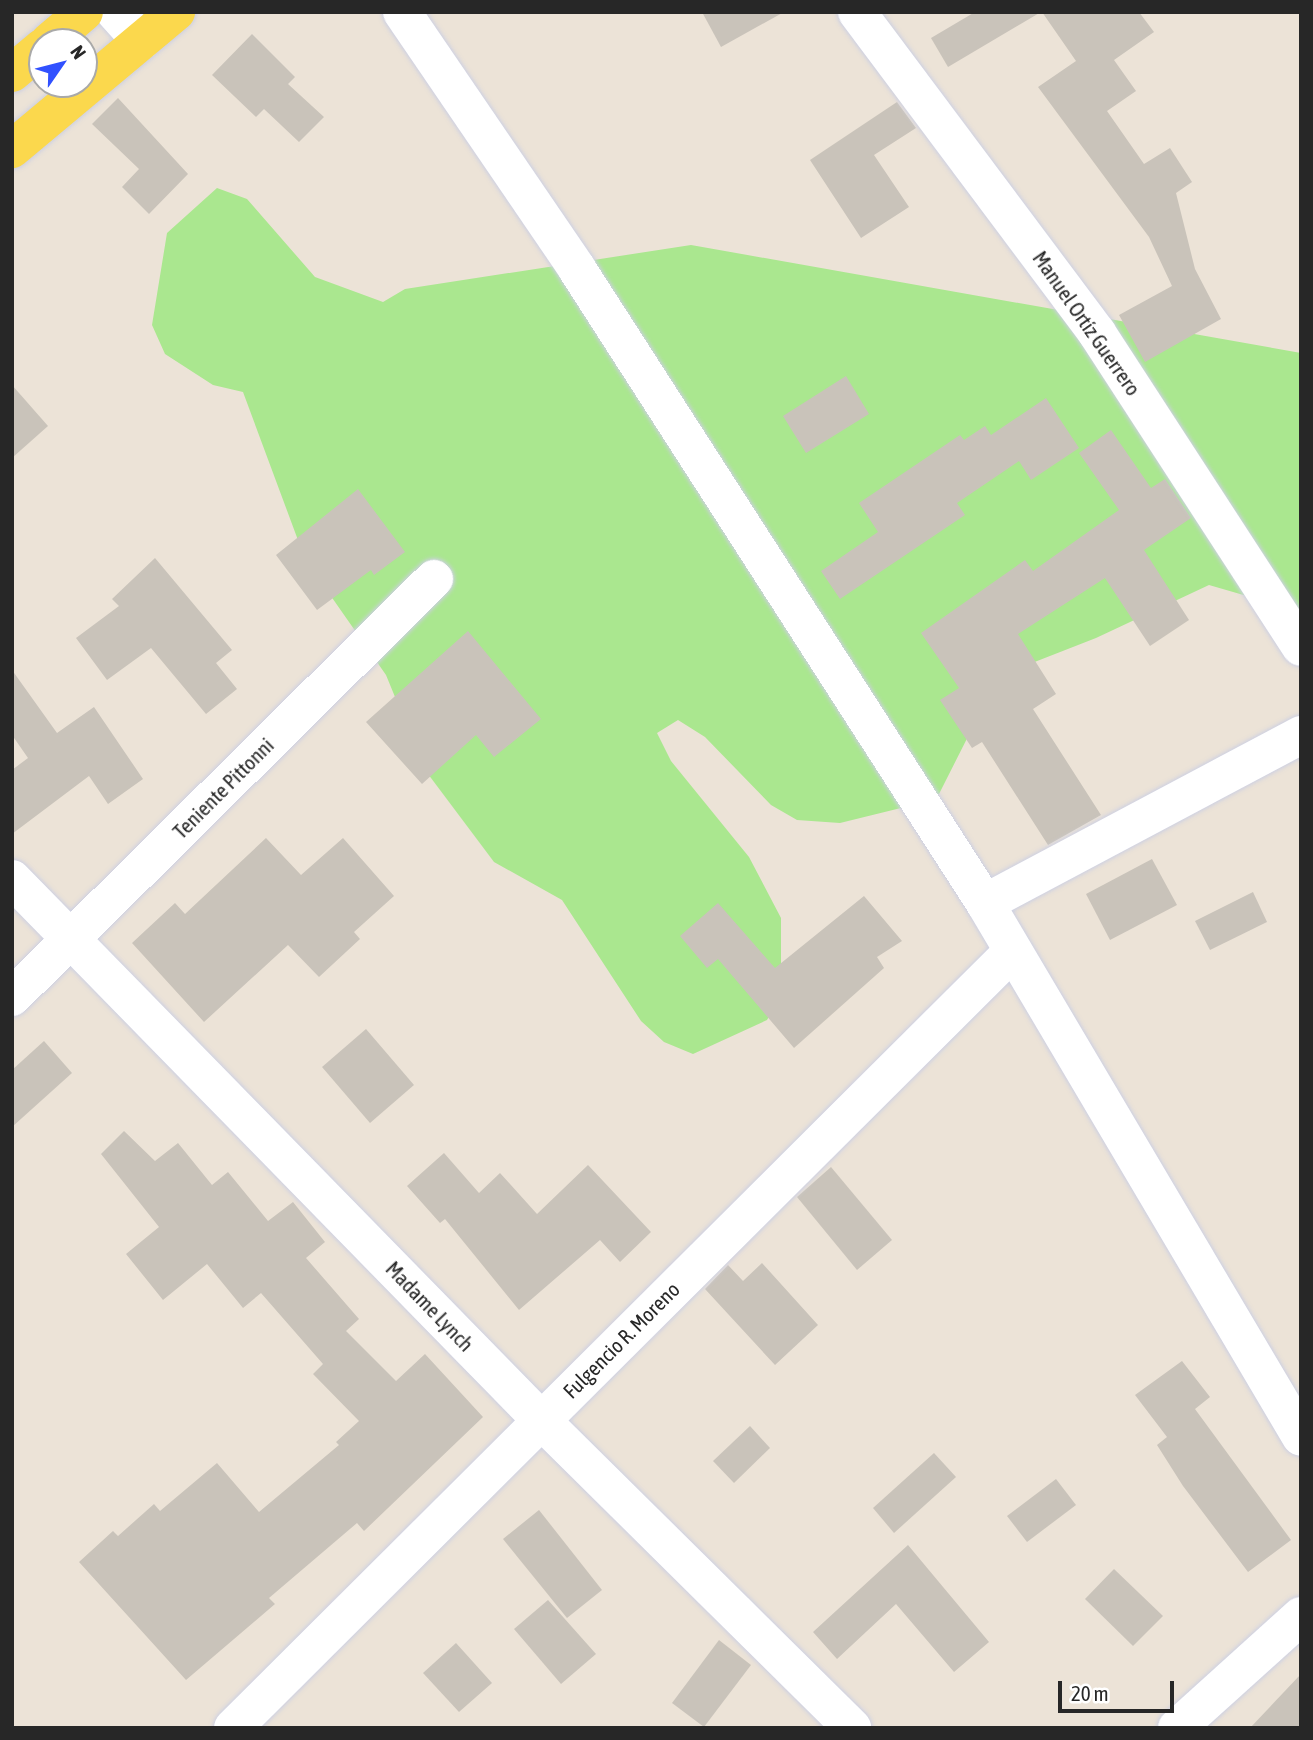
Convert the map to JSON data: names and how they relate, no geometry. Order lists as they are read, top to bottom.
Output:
{
  "streets": {
    "street": [
      "Manuel Ortíz Guerrero",
      "Teniente Pittonni",
      "Madame Lynch",
      "Fulgencio R. Moreno"
    ]
  },
  "crossings": [
    ["Teniente Pittonni", "Madame Lynch"],
    ["Madame Lynch", "Fulgencio R. Moreno"]
  ],
  "scale_bar": "20 m",
  "north": "top right"
}
